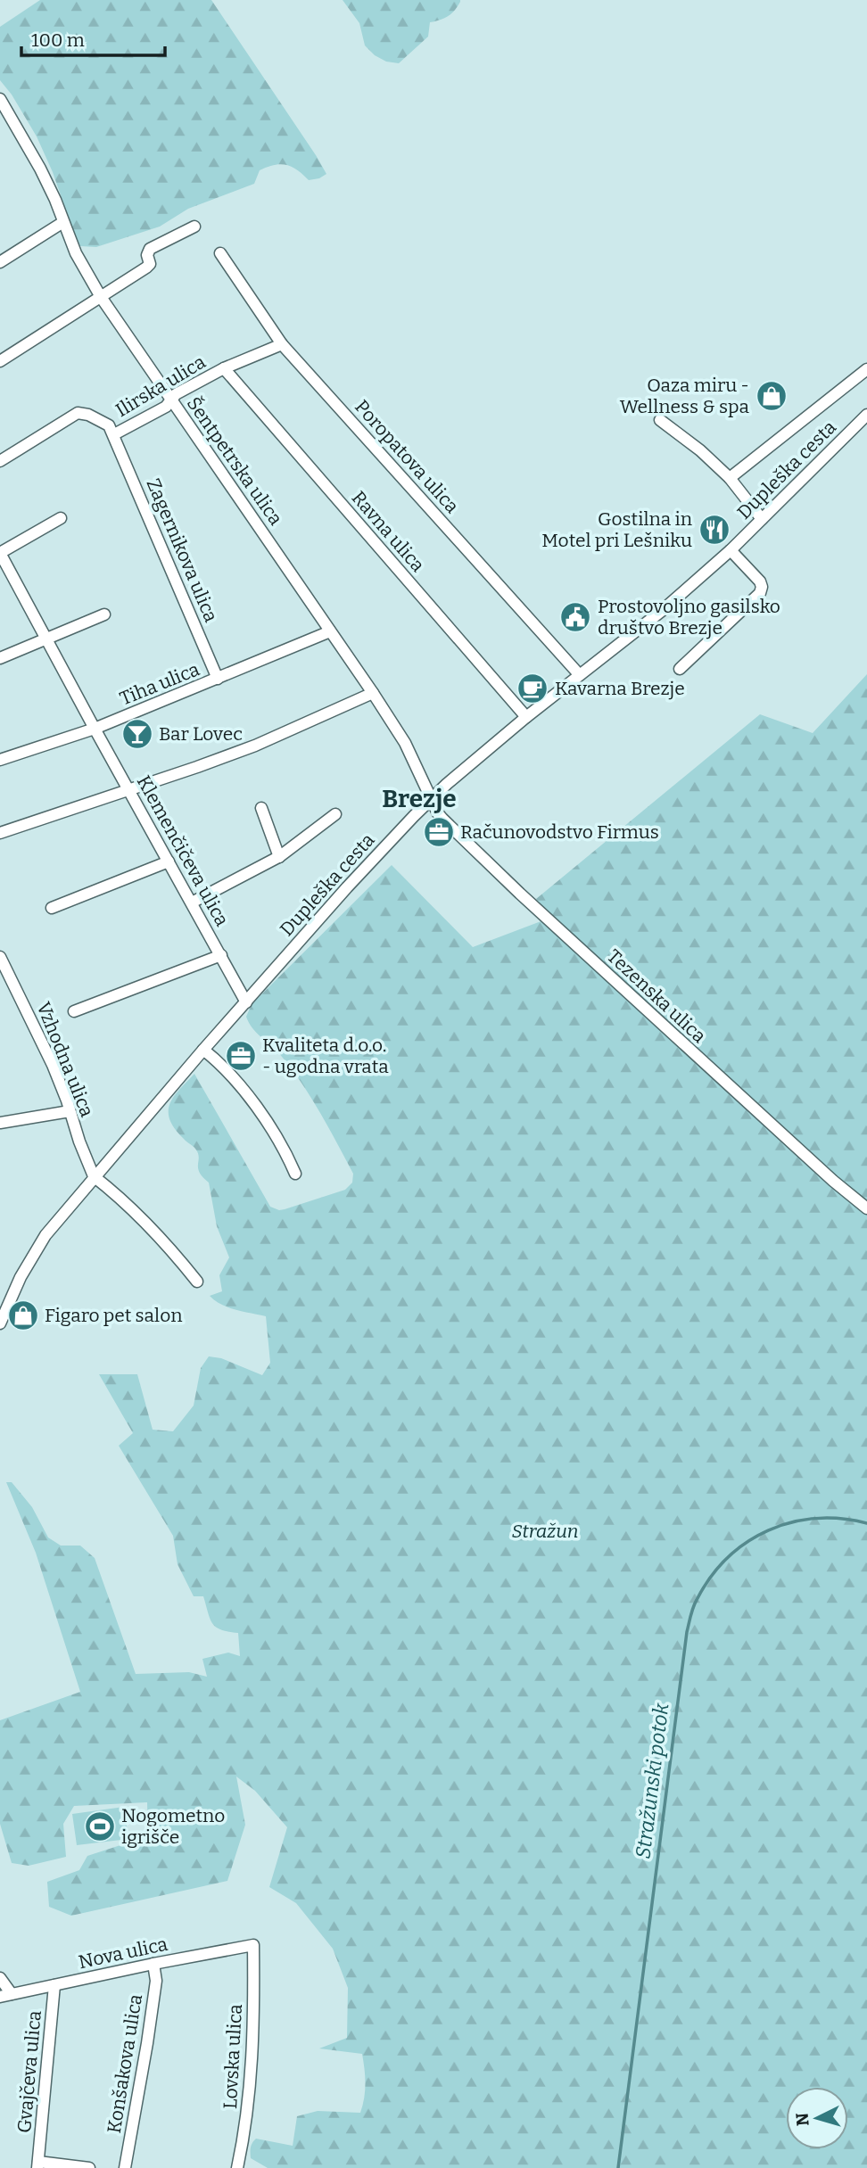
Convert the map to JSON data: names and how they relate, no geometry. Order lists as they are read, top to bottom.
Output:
{
  "streets": {
    "street": [
      "Ilirska ulica",
      "Poropatova ulica",
      "Šentpetrska ulica",
      "Dupleška cesta",
      "Ravna ulica",
      "Zagernikova ulica",
      "Tiha ulica",
      "Klemenčičeva ulica",
      "Tezenska ulica",
      "Vzhodna ulica",
      "Nova ulica",
      "Lovska ulica",
      "Konšakova ulica",
      "Gvajčeva ulica"
    ]
  },
  "crossings": [
    ["Ilirska ulica", "Poropatova ulica"],
    ["Ilirska ulica", "Šentpetrska ulica"],
    ["Ilirska ulica", "Ravna ulica"],
    ["Ilirska ulica", "Zagernikova ulica"],
    ["Poropatova ulica", "Dupleška cesta"],
    ["Šentpetrska ulica", "Dupleška cesta"],
    ["Šentpetrska ulica", "Tiha ulica"],
    ["Šentpetrska ulica", "Tezenska ulica"],
    ["Dupleška cesta", "Ravna ulica"],
    ["Dupleška cesta", "Klemenčičeva ulica"],
    ["Dupleška cesta", "Tezenska ulica"],
    ["Dupleška cesta", "Vzhodna ulica"],
    ["Zagernikova ulica", "Tiha ulica"],
    ["Tiha ulica", "Klemenčičeva ulica"],
    ["Nova ulica", "Lovska ulica"],
    ["Nova ulica", "Konšakova ulica"],
    ["Nova ulica", "Gvajčeva ulica"]
  ],
  "districts": ["Brezje"],
  "water": ["Stražunski potok"],
  "parks": ["Stražun"],
  "places": {
    "shop": ["Oaza miru - Wellness & spa", "Figaro pet salon"],
    "restaurant": ["Gostilna in Motel pri Lešniku"],
    "public building": ["Prostovoljno gasilsko društvo Brezje"],
    "cafe": ["Kavarna Brezje"],
    "bar": ["Bar Lovec"],
    "office": ["Računovodstvo Firmus", "Kvaliteta d.o.o. - ugodna vrata"],
    "sports": ["Nogometno igrišče"]
  },
  "scale_bar": "100 m",
  "north": "left"
}
